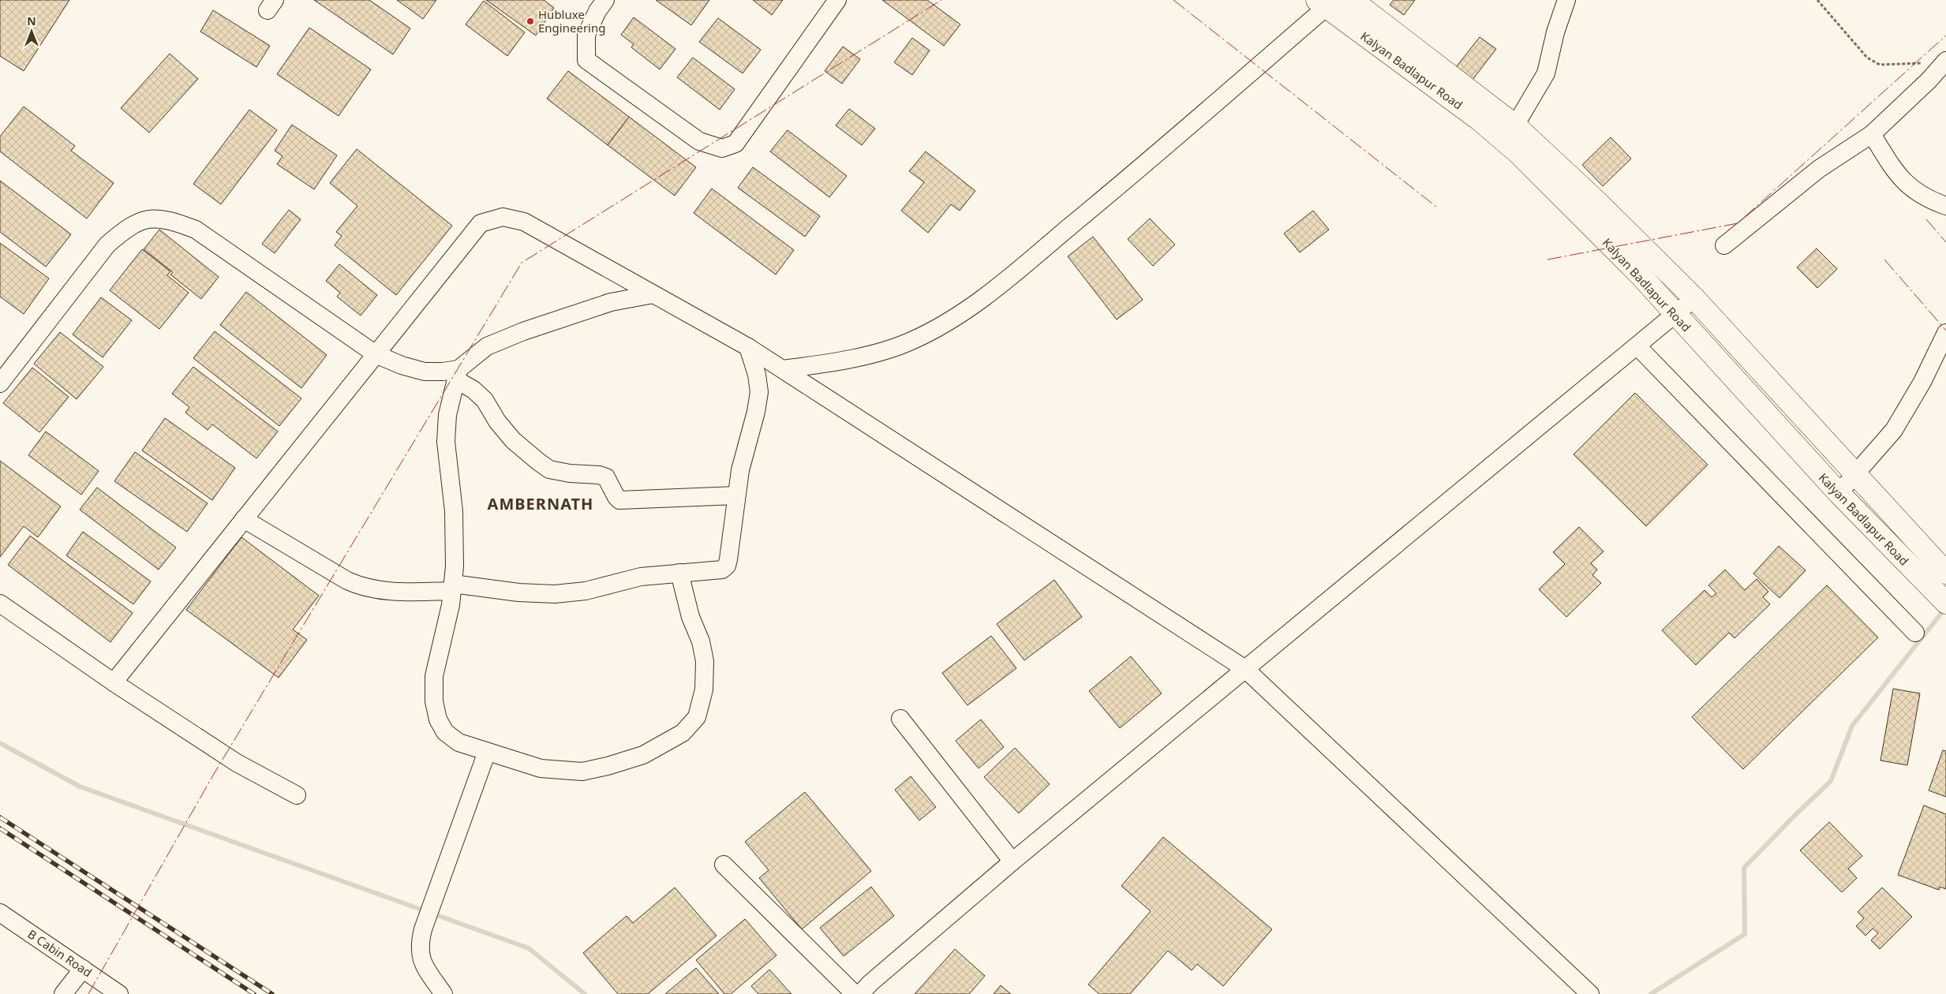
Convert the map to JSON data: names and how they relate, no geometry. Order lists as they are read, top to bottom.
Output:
{
  "streets": {
    "main road": ["Kalyan Badlapur Road"],
    "street": ["B Cabin Road"]
  },
  "districts": ["AMBERNATH"],
  "places": ["Hubluxe Engineering"],
  "north": "top"
}
